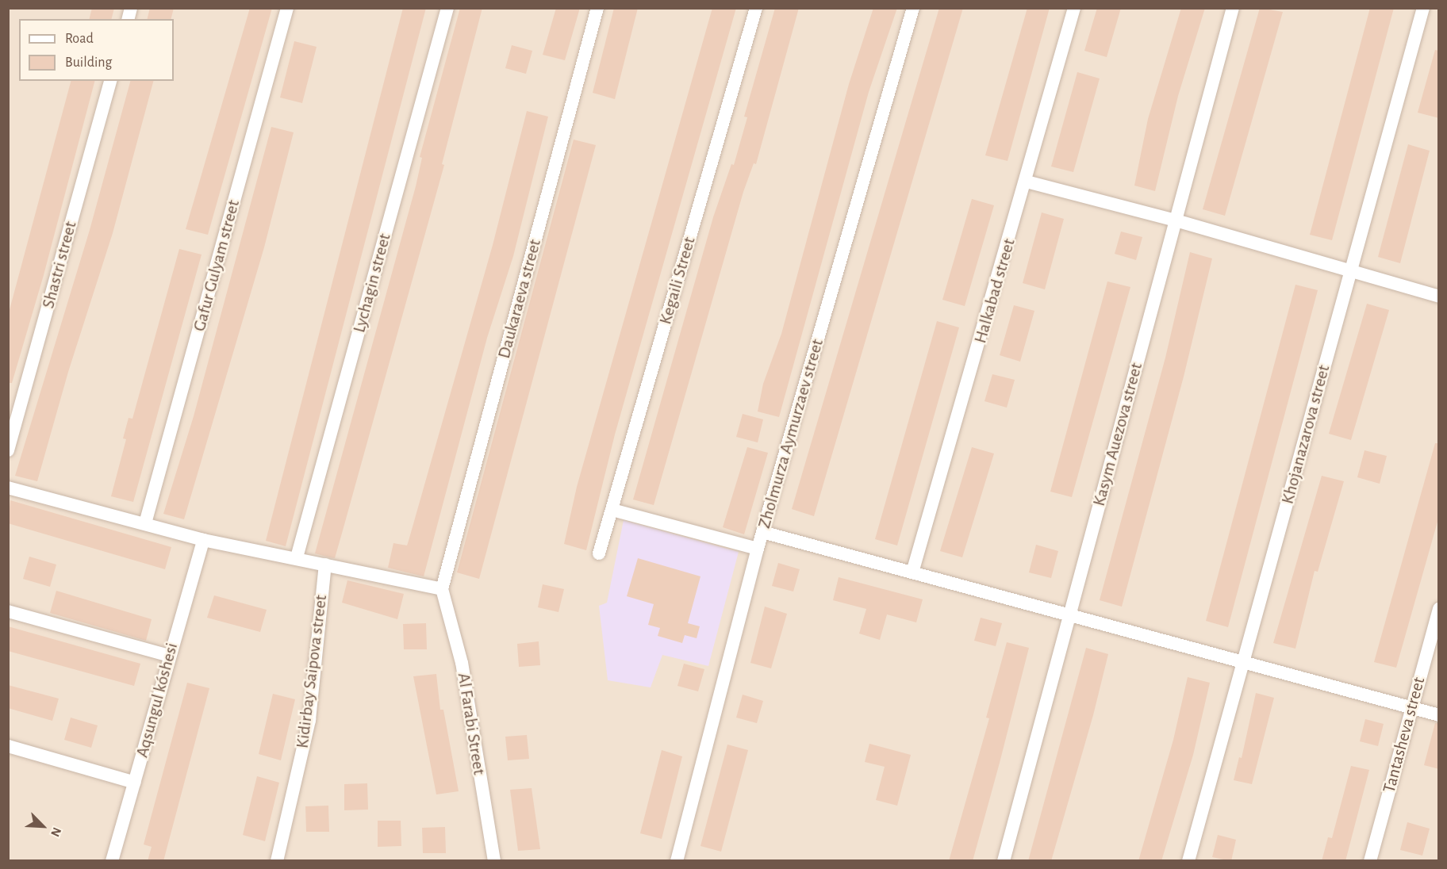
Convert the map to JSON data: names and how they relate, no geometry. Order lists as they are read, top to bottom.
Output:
{
  "streets": {
    "street": [
      "Shastri street",
      "Gafur Gulyam street",
      "Kegaili Street",
      "Lychagin street",
      "Halkabad street",
      "Daukaraeva street",
      "Zholmurza Aymurzaev street",
      "Kasym Auezova street",
      "Khojanazarova street",
      "Kidirbay Saipova street",
      "Aqsungul kóshesi",
      "Al Farabi Street",
      "Tantasheva street"
    ]
  },
  "crossings": [
    ["Daukaraeva street", "Al Farabi Street"]
  ],
  "legend": ["Road", "Building"],
  "north": "bottom right"
}
